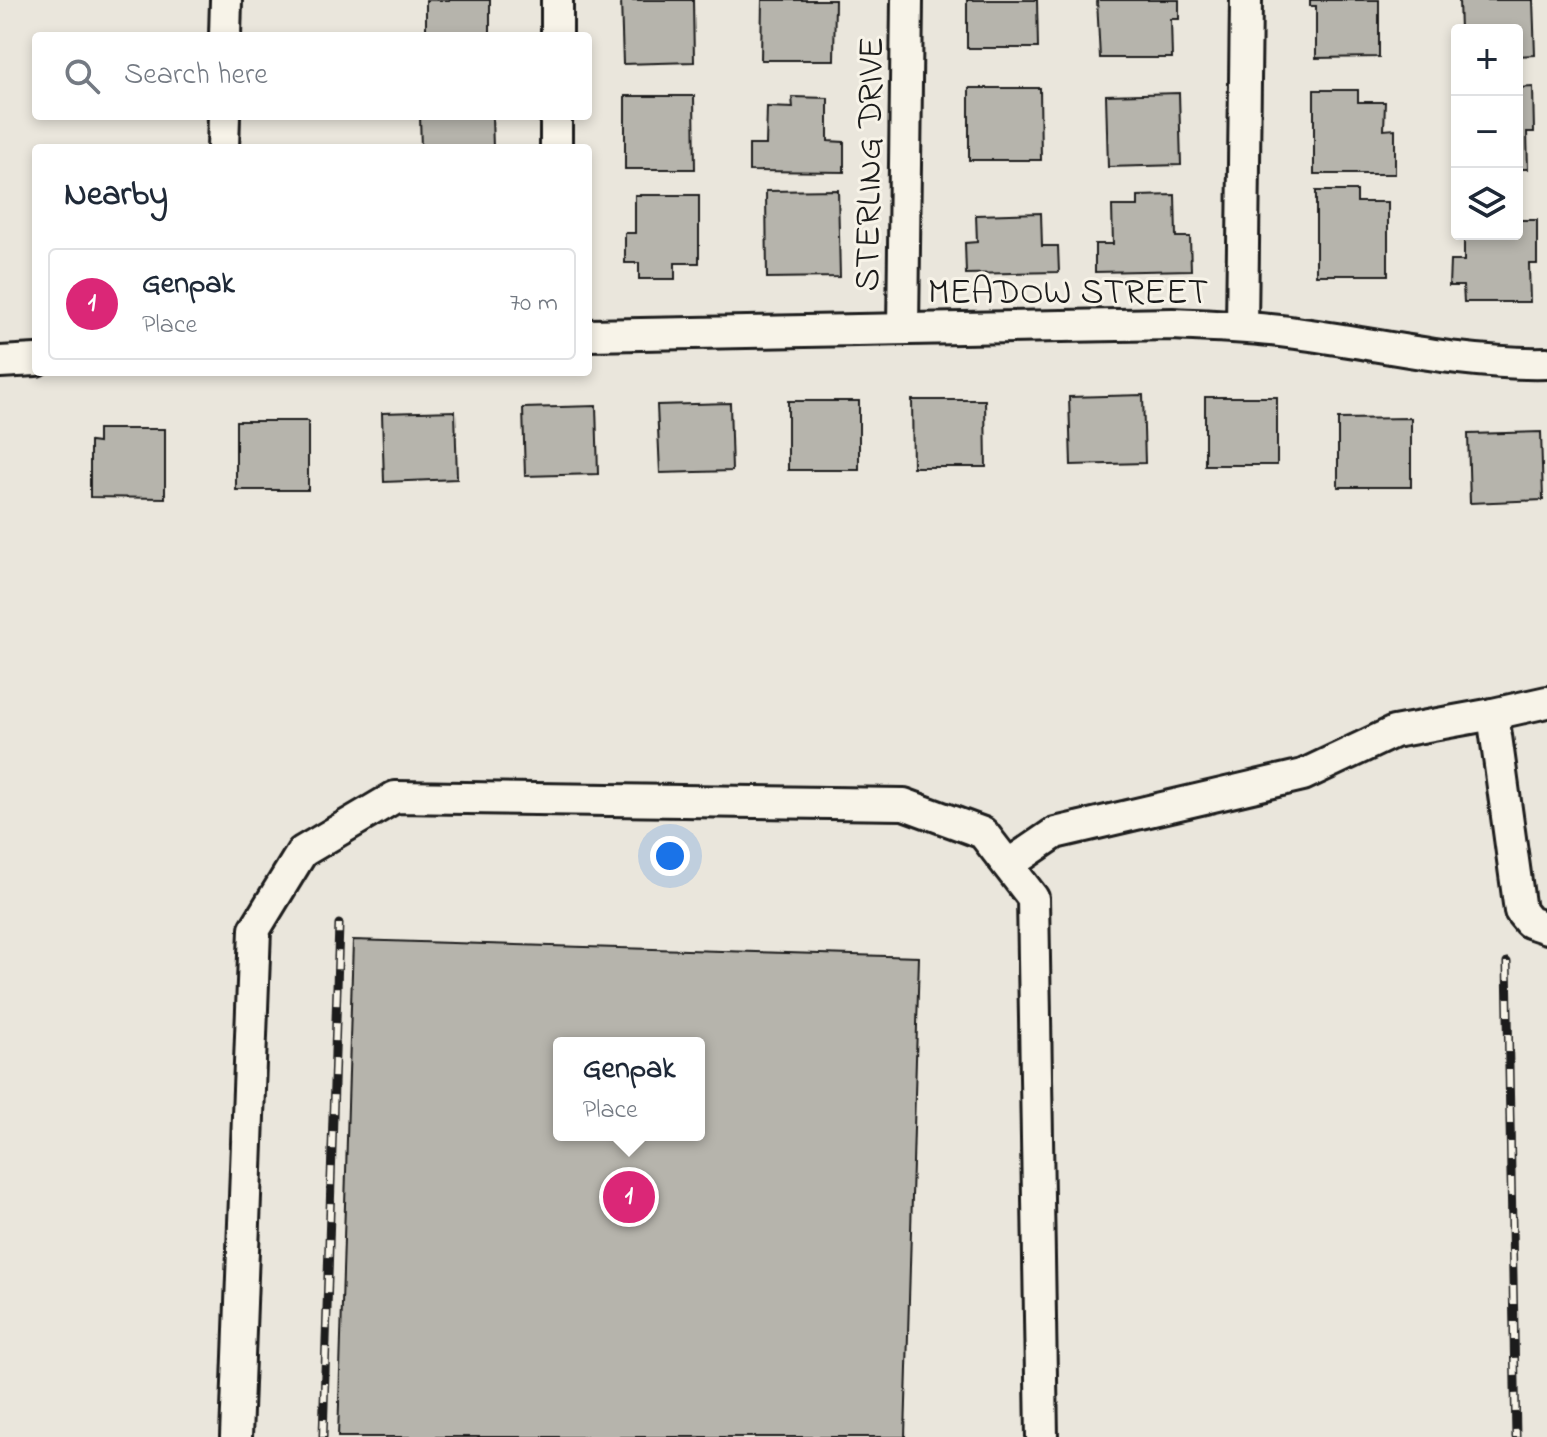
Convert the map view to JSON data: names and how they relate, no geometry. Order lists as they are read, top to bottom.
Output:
{
  "streets": {
    "street": ["STERLING DRIVE", "MEADOW STREET"]
  },
  "crossings": [
    ["STERLING DRIVE", "MEADOW STREET"]
  ],
  "page": {
    "map_buttons": ["+", "−"],
    "search": "Search here",
    "heading": "Nearby",
    "list": [
      {
        "mark": "1",
        "name": "Genpak",
        "note": "Place",
        "value": "70 m"
      }
    ],
    "popup": ["Genpak", "Place"],
    "pins": "1"
  }
}
